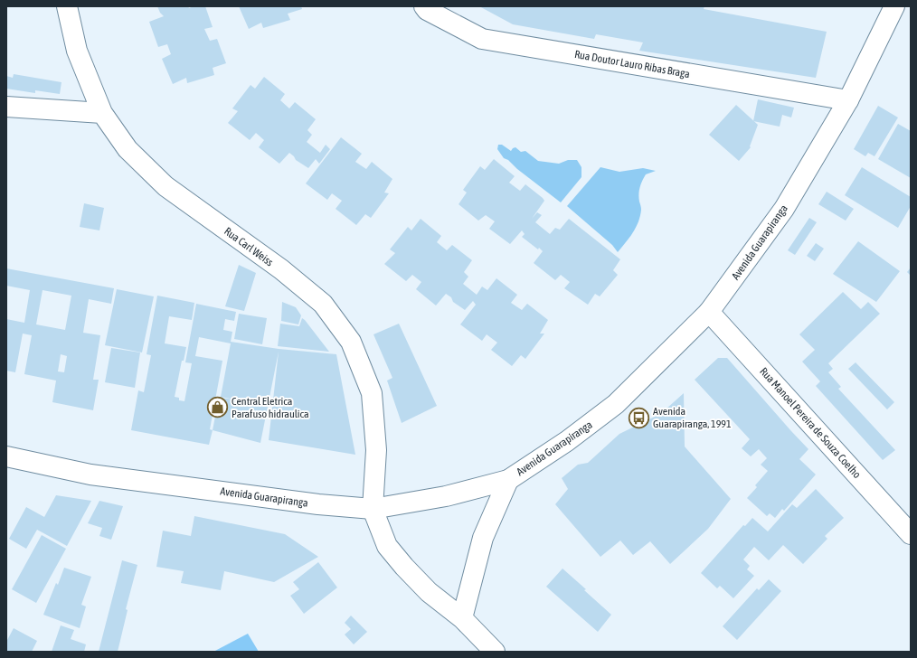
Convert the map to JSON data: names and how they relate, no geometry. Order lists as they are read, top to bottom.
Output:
{
  "streets": {
    "street": [
      "Rua Doutor Lauro Ribas Braga",
      "Avenida Guarapiranga",
      "Rua Carl Weiss",
      "Rua Manoel Pereira de Souza Coelho"
    ]
  },
  "crossings": [
    ["Rua Doutor Lauro Ribas Braga", "Avenida Guarapiranga"],
    ["Avenida Guarapiranga", "Rua Carl Weiss"],
    ["Avenida Guarapiranga", "Rua Manoel Pereira de Souza Coelho"]
  ],
  "places": {
    "shop": ["Central Eletrica Parafuso hidraulica"],
    "bus stop": ["Avenida Guarapiranga, 1991"]
  }
}
